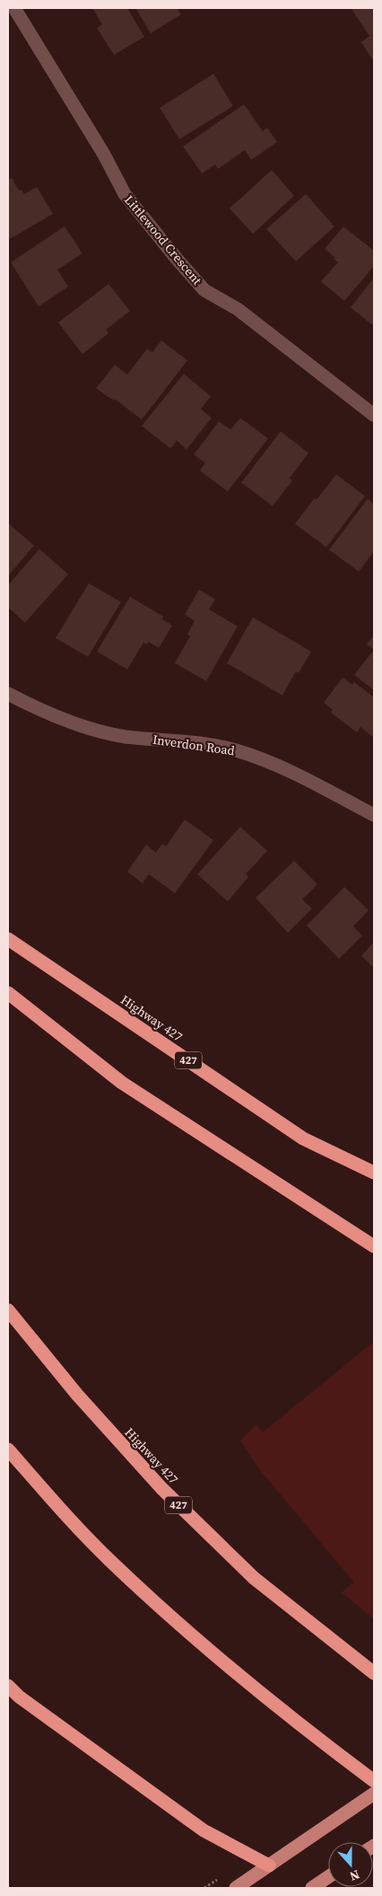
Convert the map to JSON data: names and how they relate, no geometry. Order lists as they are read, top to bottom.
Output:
{
  "streets": {
    "highway": ["Highway 427", "427"],
    "street": ["Littlewood Crescent", "Inverdon Road"]
  },
  "north": "bottom"
}
